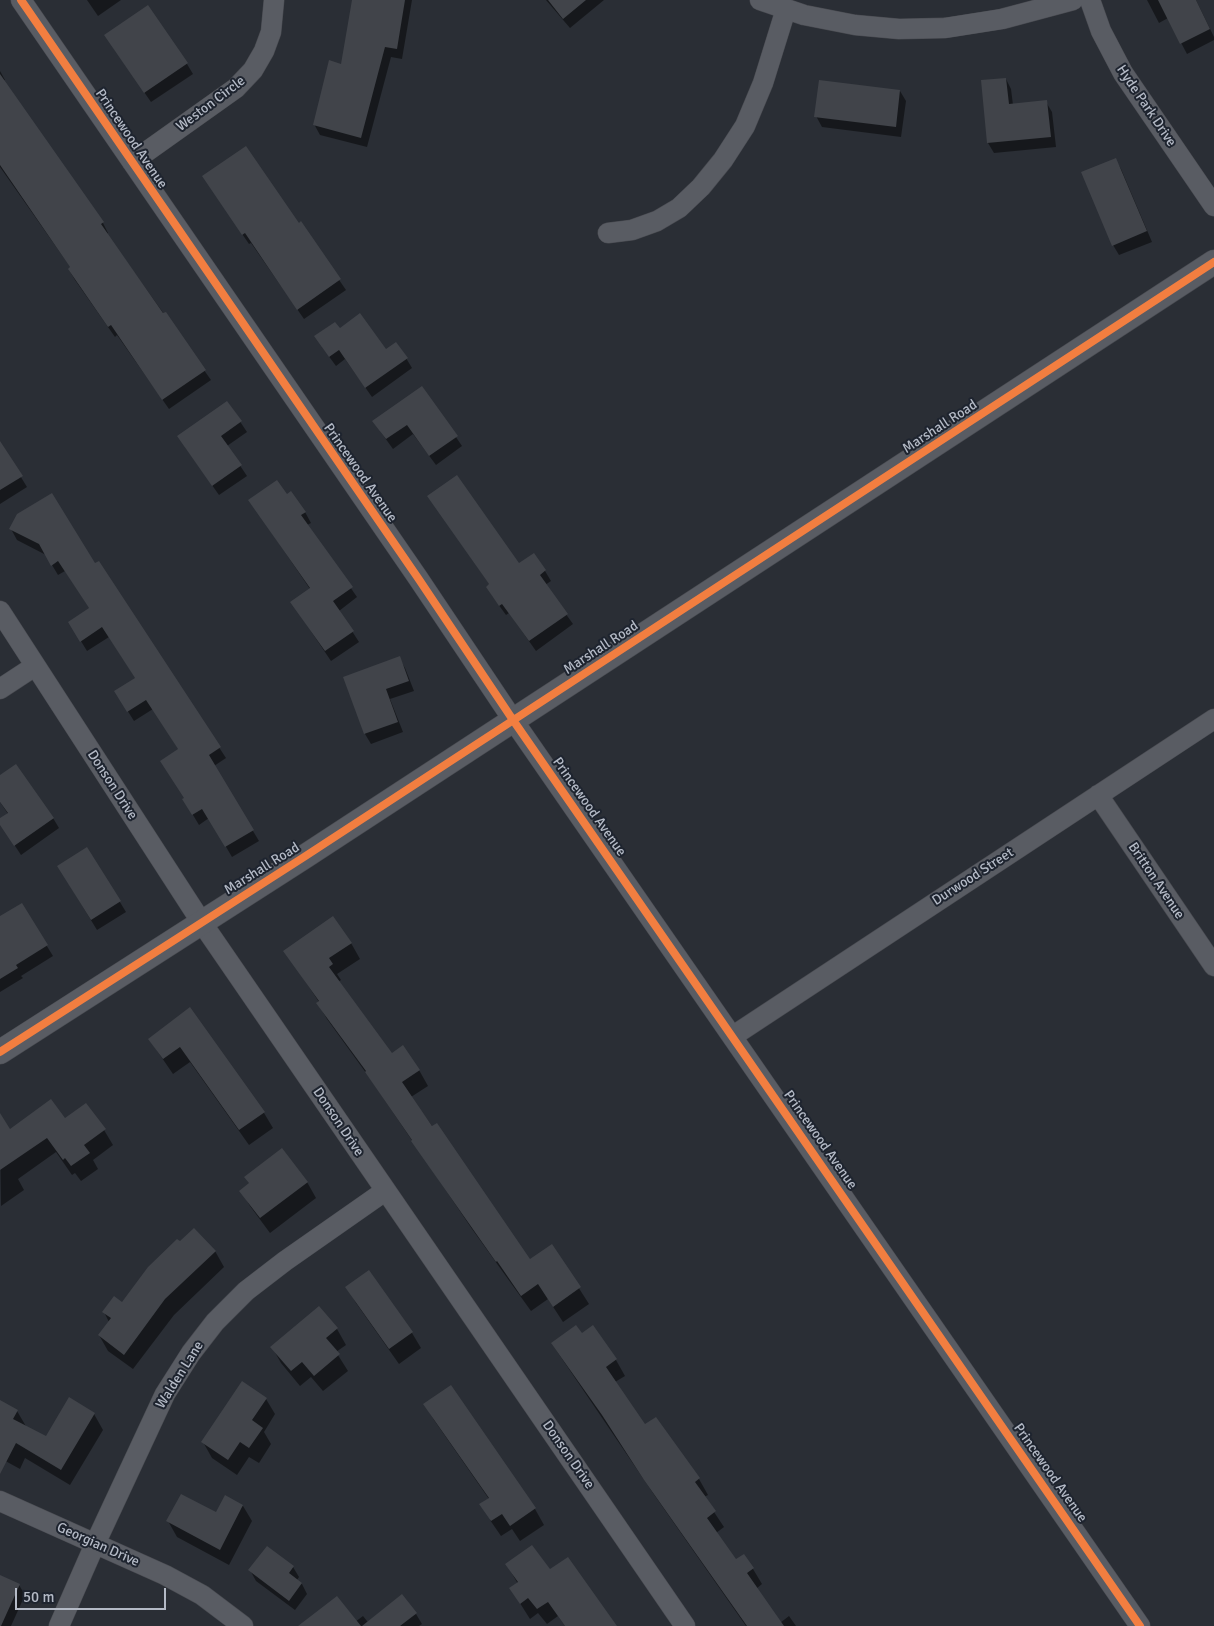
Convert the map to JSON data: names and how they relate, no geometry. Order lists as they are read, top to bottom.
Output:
{
  "streets": {
    "street": [
      "Weston Circle",
      "Hyde Park Drive",
      "Princewood Avenue",
      "Marshall Road",
      "Donson Drive",
      "Durwood Street",
      "Britton Avenue",
      "Walden Lane",
      "Georgian Drive"
    ]
  },
  "crossings": [
    ["Weston Circle", "Princewood Avenue"],
    ["Princewood Avenue", "Marshall Road"],
    ["Princewood Avenue", "Durwood Street"],
    ["Marshall Road", "Donson Drive"],
    ["Donson Drive", "Walden Lane"],
    ["Durwood Street", "Britton Avenue"],
    ["Walden Lane", "Georgian Drive"]
  ],
  "scale_bar": "50 m"
}
